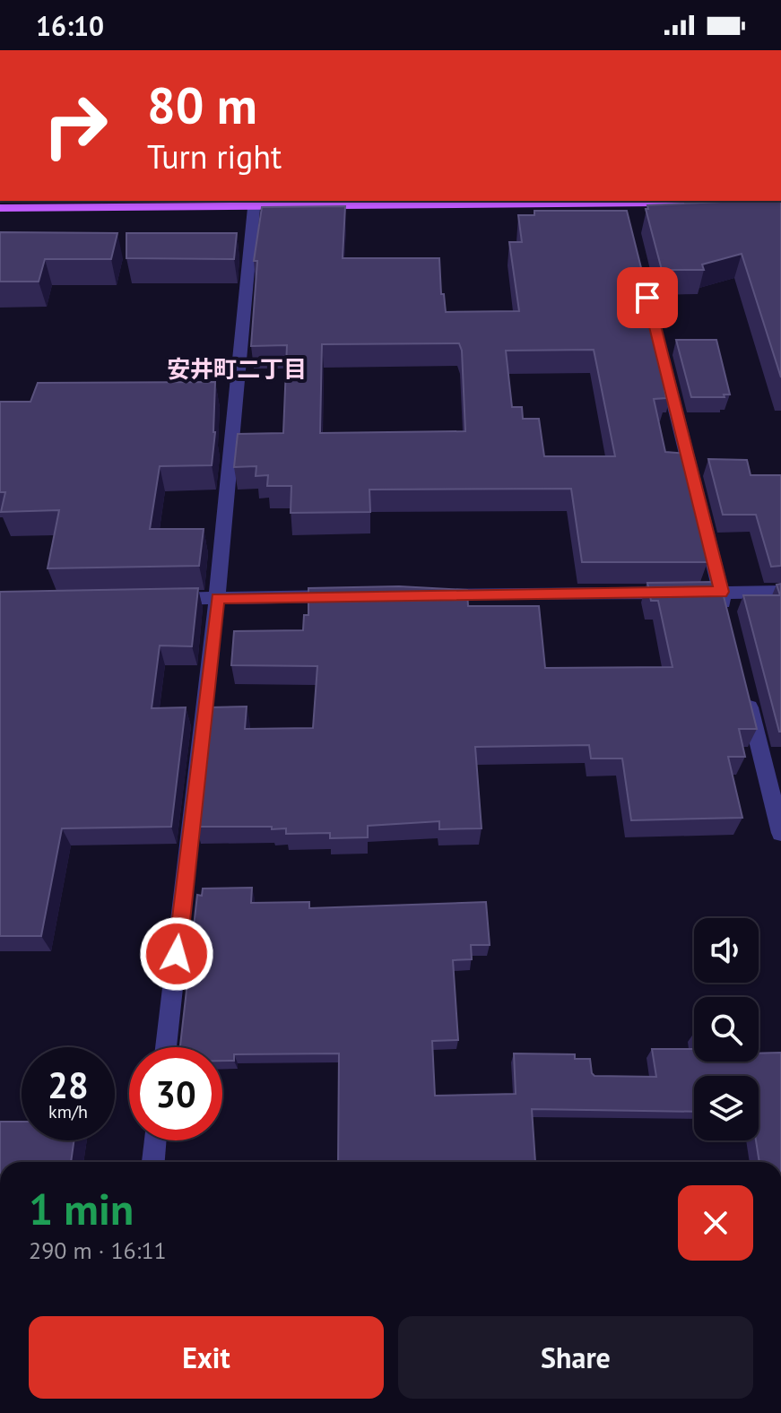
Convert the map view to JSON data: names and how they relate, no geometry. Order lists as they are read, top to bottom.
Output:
{
  "districts": ["安井町二丁目"],
  "page": {
    "status": "16:10",
    "turn": ["80 m", "Turn right"],
    "speed": "28 km/h",
    "limit": "30",
    "heading": ["1 min", "290 m · 16:11"],
    "buttons": ["Exit", "Share"]
  }
}
